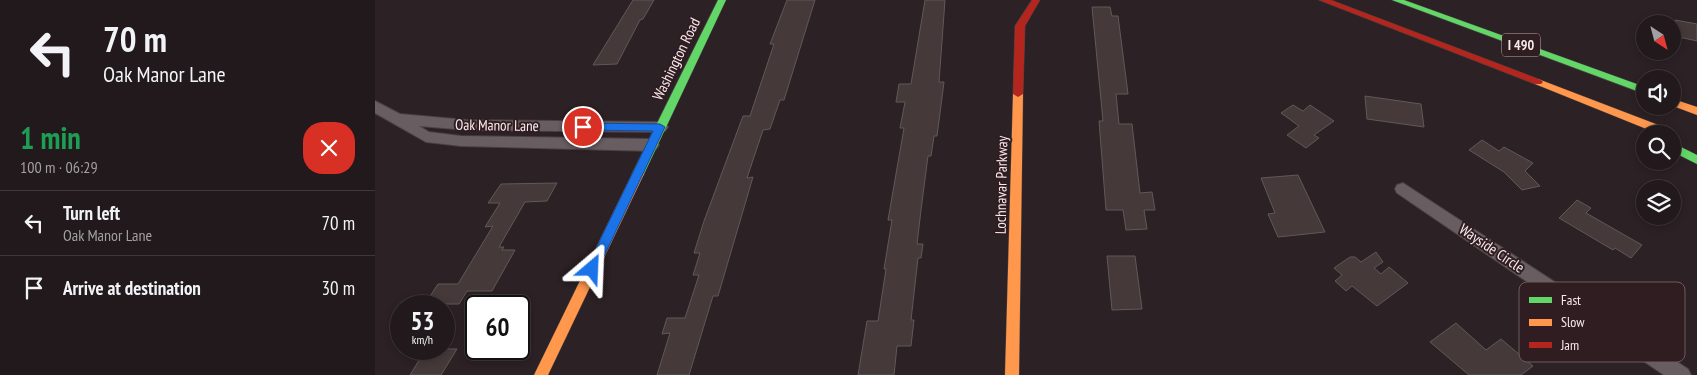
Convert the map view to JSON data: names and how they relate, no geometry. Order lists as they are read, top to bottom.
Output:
{
  "streets": {
    "main road": ["I 490", "Washington Road", "Lochnavar Parkway"],
    "street": ["Oak Manor Lane", "Wayside Circle"]
  },
  "crossings": [
    ["Washington Road", "Oak Manor Lane"]
  ],
  "legend": ["Fast", "Slow", "Jam"],
  "north": "bottom right",
  "page": {
    "turn": ["70 m", "Oak Manor Lane"],
    "heading": ["1 min", "100 m · 06:29"],
    "list": [
      {
        "name": "Turn left",
        "note": "Oak Manor Lane",
        "value": "70 m"
      },
      {
        "name": "Arrive at destination",
        "value": "30 m"
      }
    ],
    "speed": "53 km/h",
    "limit": "60"
  }
}
